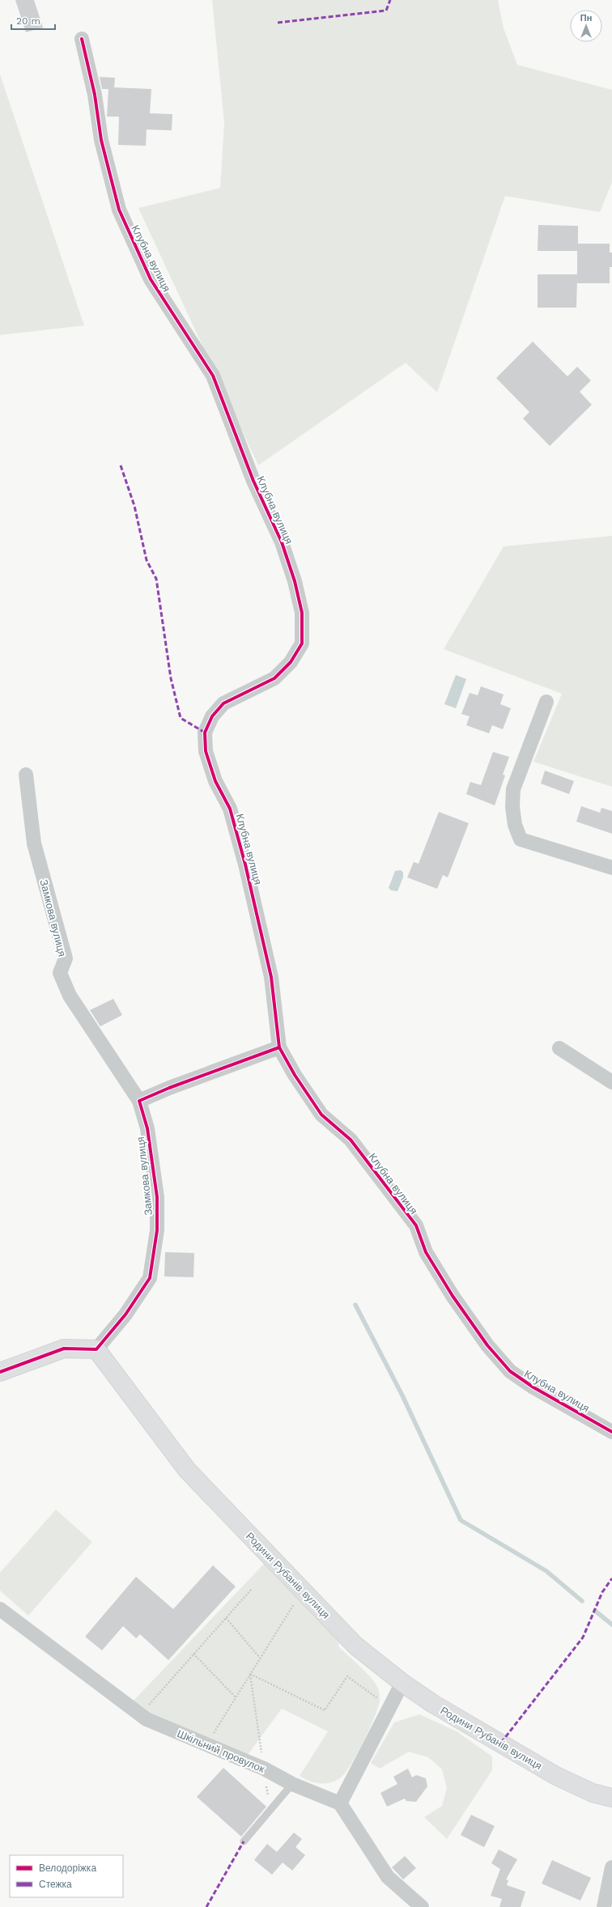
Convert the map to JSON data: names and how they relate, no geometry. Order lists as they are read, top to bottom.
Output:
{
  "streets": {
    "street": [
      "Клубна вулиця",
      "Замкова вулиця",
      "Родини Рубанів вулиця",
      "Шкільний провулок"
    ]
  },
  "crossings": [
    ["Замкова вулиця", "Родини Рубанів вулиця"]
  ],
  "legend": ["Велодоріжка", "Стежка"],
  "scale_bar": "20 m",
  "north": "top"
}
